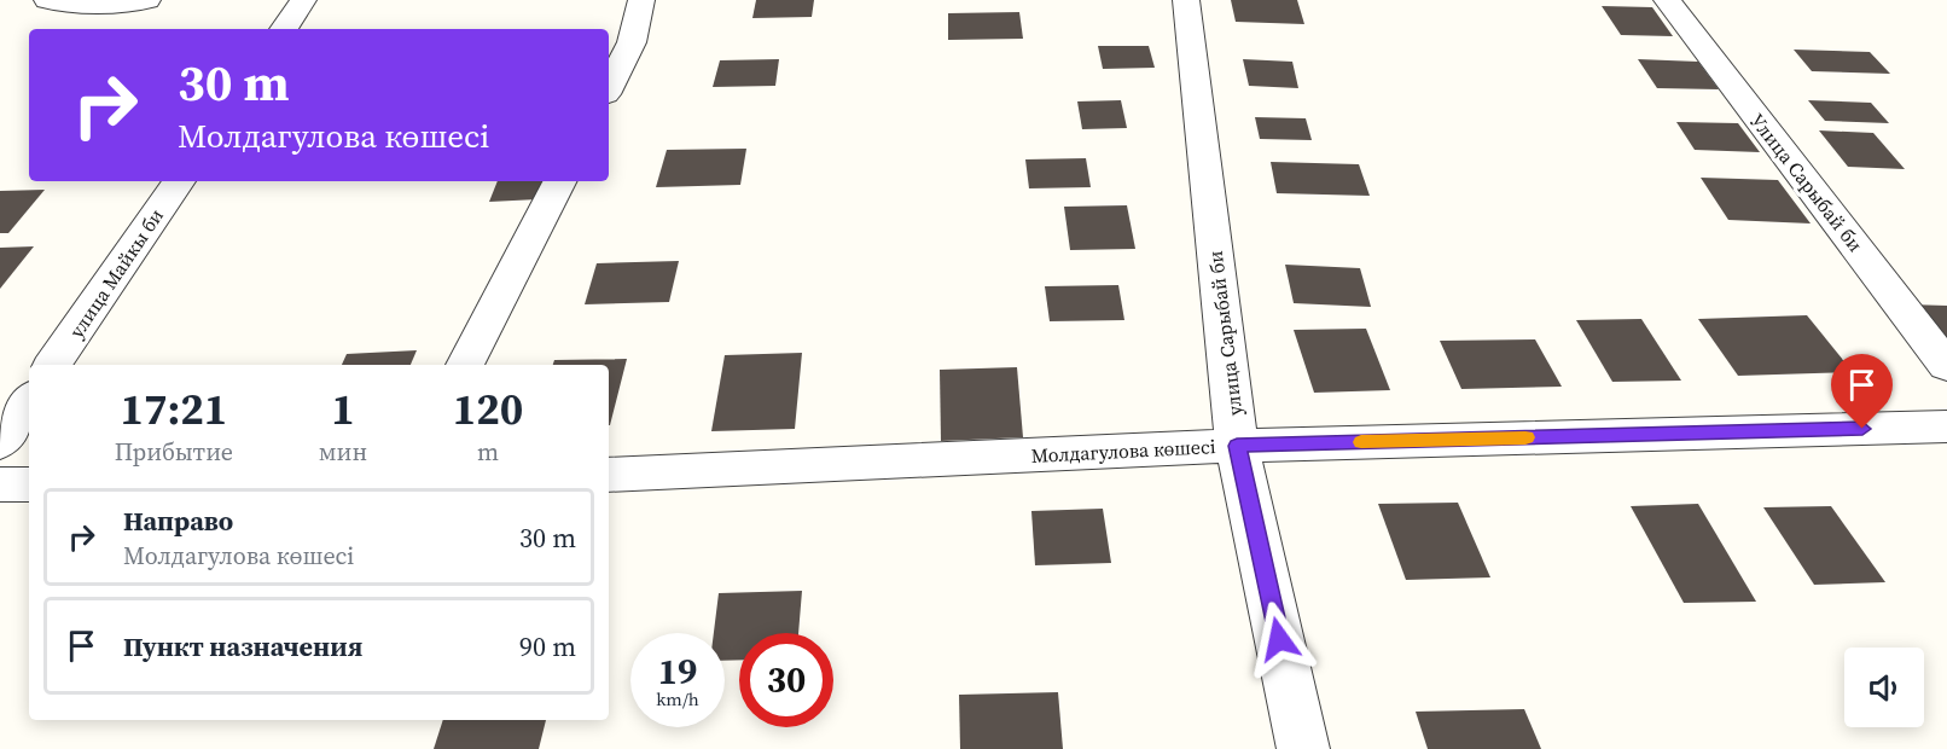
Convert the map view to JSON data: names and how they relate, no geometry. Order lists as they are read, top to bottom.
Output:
{
  "streets": {
    "street": [
      "Улица Сарыбай би",
      "улица Майкы би",
      "улица Сарыбай би",
      "Молдагулова көшесі"
    ]
  },
  "crossings": [
    ["улица Сарыбай би", "Молдагулова көшесі"]
  ],
  "page": {
    "turn": ["30 m", "Молдагулова көшесі"],
    "eta": [
      "17:21",
      "Прибытие",
      "1",
      "мин",
      "120",
      "m"
    ],
    "list": [
      {
        "name": "Направо",
        "note": "Молдагулова көшесі",
        "value": "30 m"
      },
      {
        "name": "Пункт назначения",
        "value": "90 m"
      }
    ],
    "speed": "19 km/h",
    "limit": "30"
  }
}
